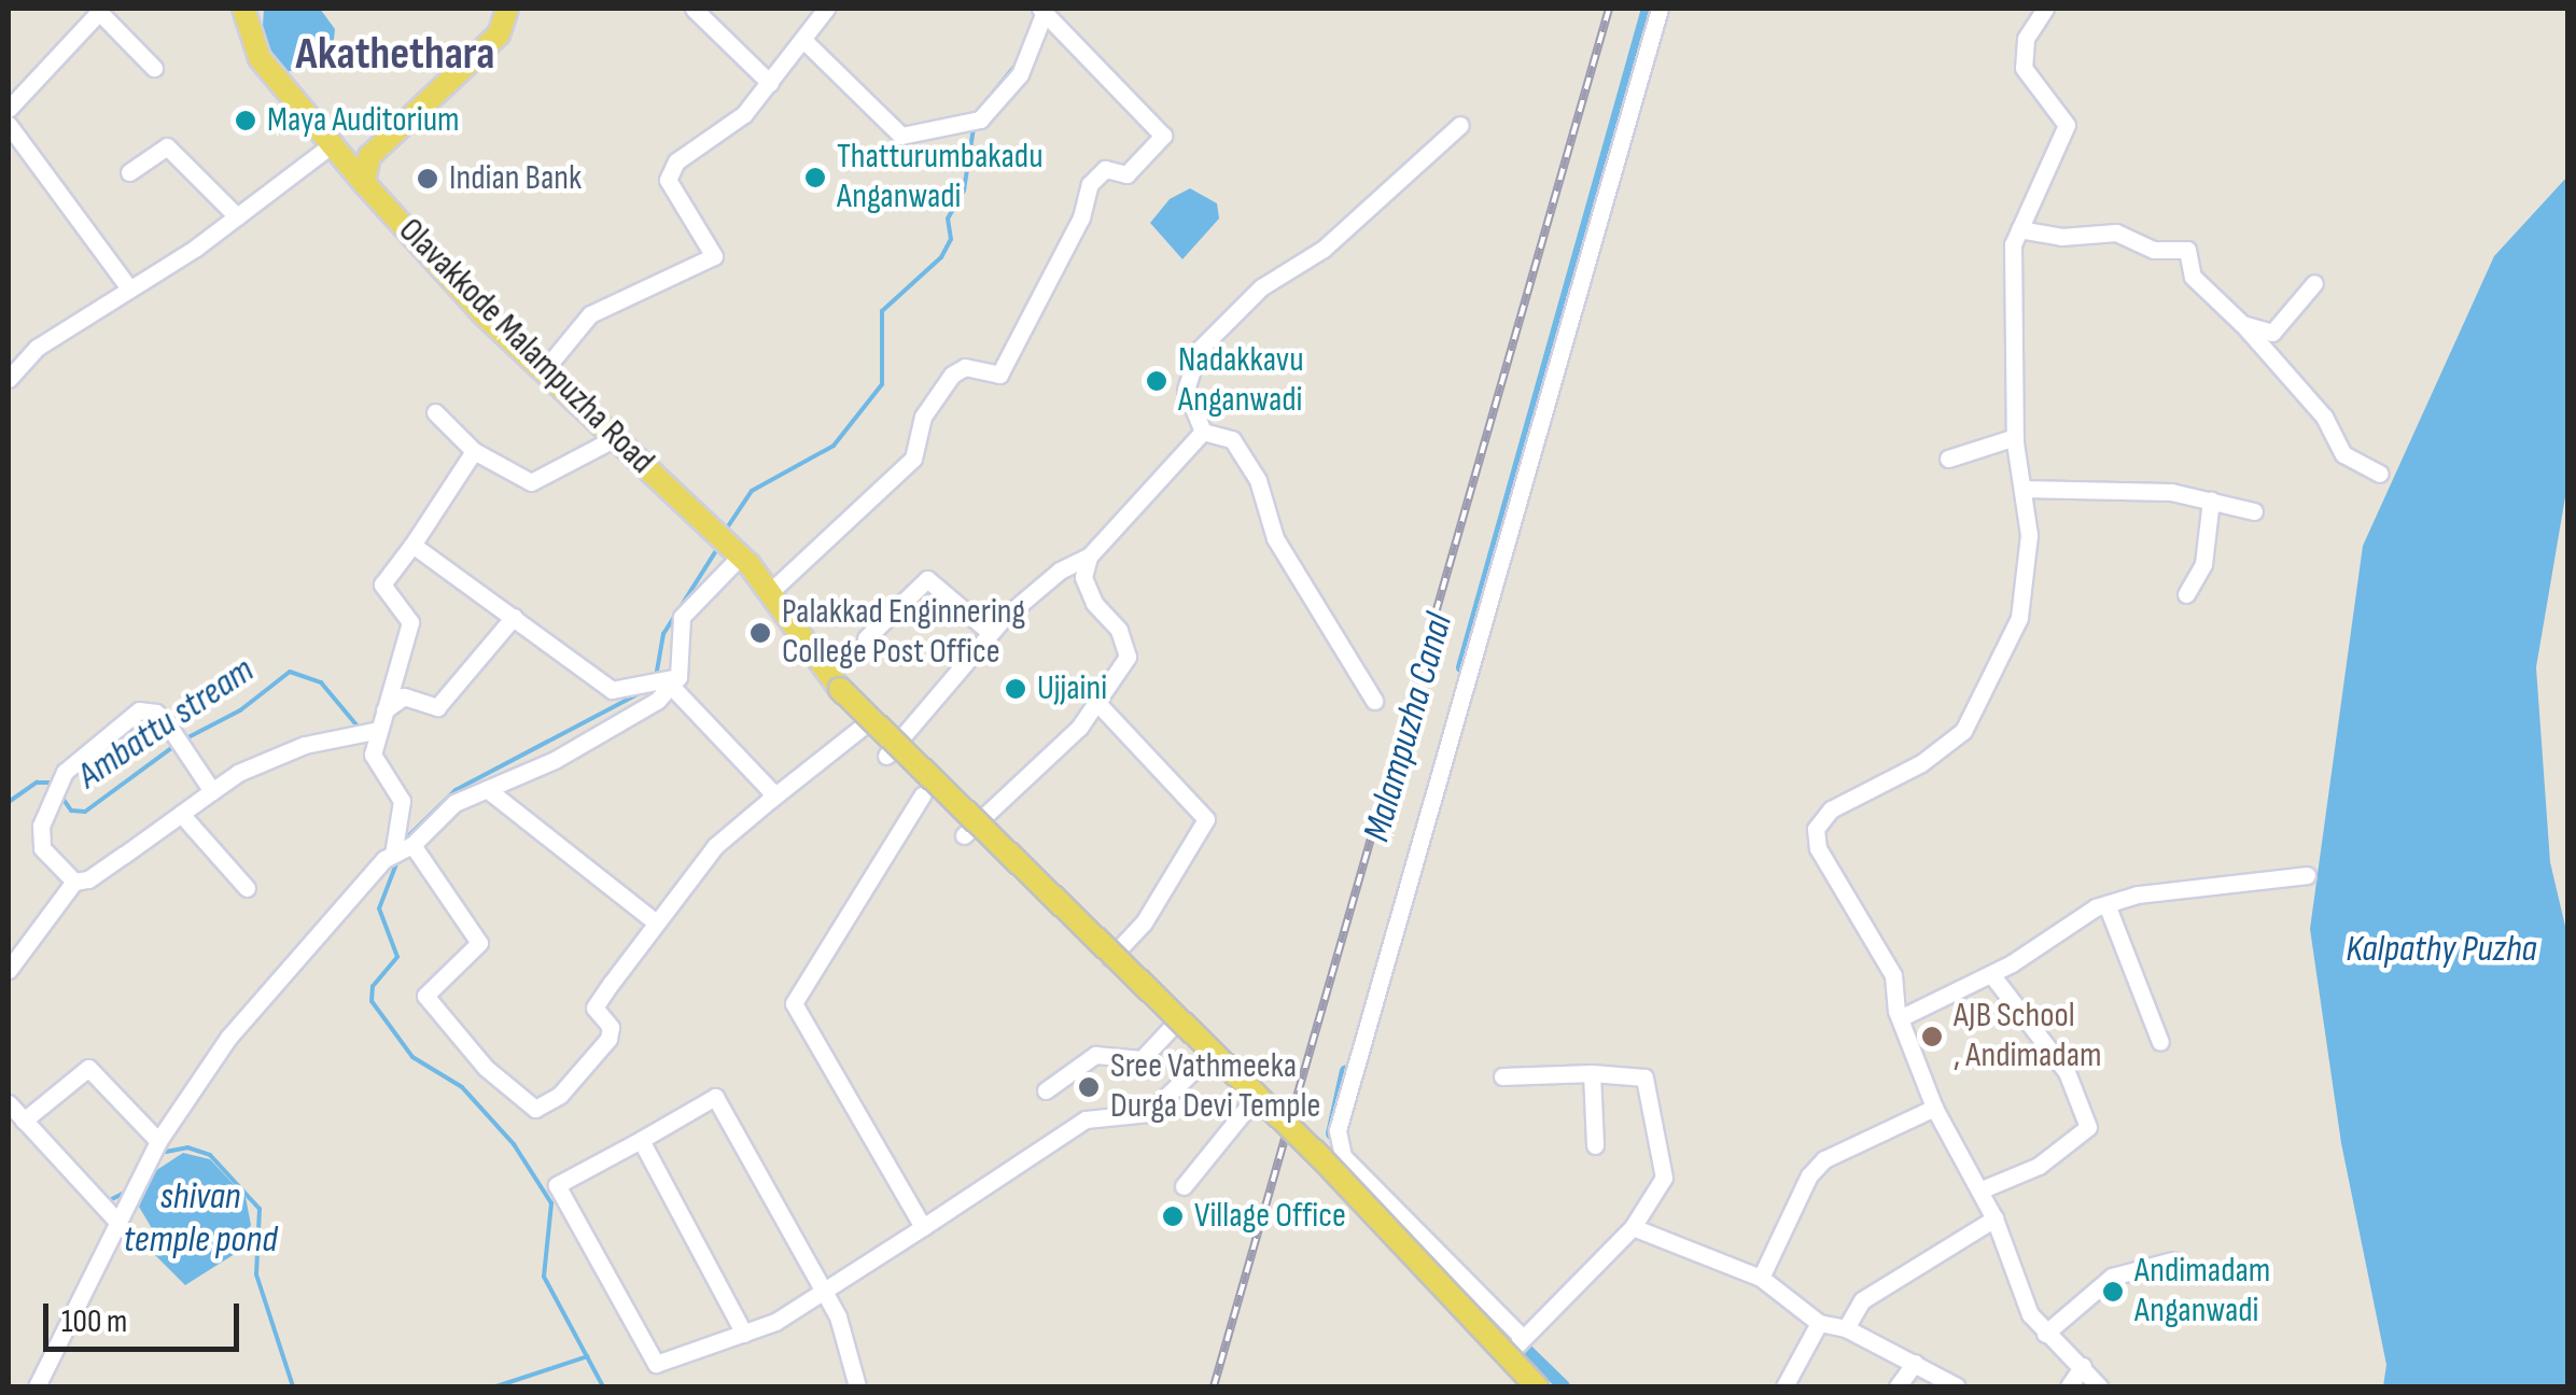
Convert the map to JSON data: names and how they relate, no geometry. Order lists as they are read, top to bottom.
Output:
{
  "streets": {
    "main road": ["Olavakkode Malampuzha Road"]
  },
  "districts": ["Akathethara"],
  "water": [
    "Ambattu stream",
    "Malampuzha Canal",
    "Kalpathy Puzha",
    "shivan temple pond"
  ],
  "places": [
    "Maya Auditorium",
    "Thatturumbakadu Anganwadi",
    "Indian Bank",
    "Nadakkavu Anganwadi",
    "Palakkad Enginnering College Post Office",
    "Ujjaini",
    "AJB School , Andimadam",
    "Sree Vathmeeka Durga Devi Temple",
    "Village Office",
    "Andimadam Anganwadi"
  ],
  "scale_bar": "100 m"
}
